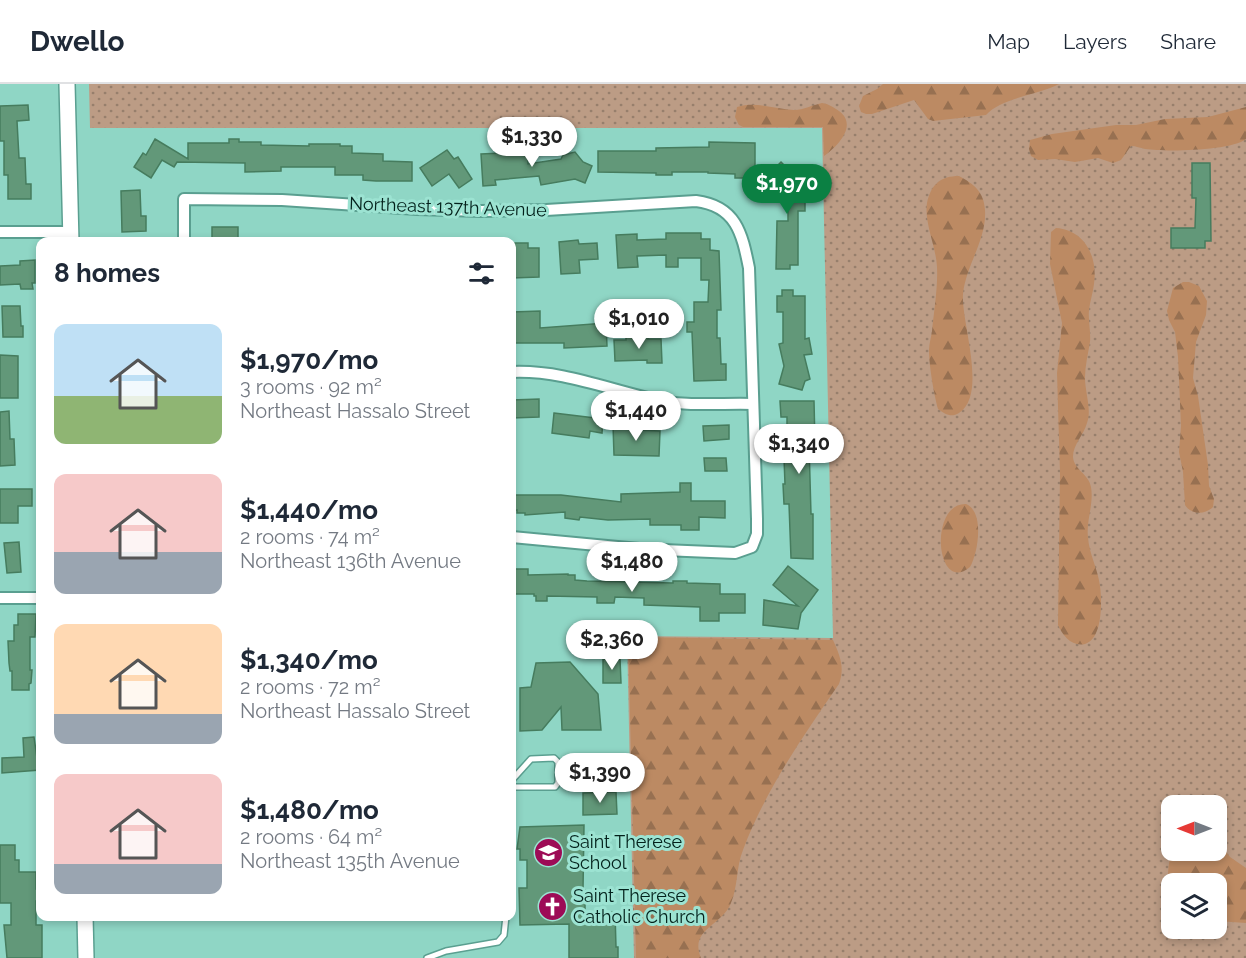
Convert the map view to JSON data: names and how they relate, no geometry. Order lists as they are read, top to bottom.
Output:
{
  "streets": {
    "street": ["Northeast 137th Avenue"]
  },
  "places": {
    "school or university": ["Saint Therese School"],
    "church": ["Saint Therese Catholic Church"]
  },
  "north": "left",
  "page": {
    "header": "Dwello",
    "nav": ["Map", "Layers", "Share"],
    "price": [
      "$1,330",
      "$1,970",
      "$1,010",
      "$1,440",
      "$1,340",
      "$1,480",
      "$2,360",
      "$1,390"
    ],
    "heading": "8 homes",
    "list": [
      {
        "name": "$1,970/mo",
        "note": "3 rooms · 92 m² · Northeast Hassalo Street"
      },
      {
        "name": "$1,440/mo",
        "note": "2 rooms · 74 m² · Northeast 136th Avenue"
      },
      {
        "name": "$1,340/mo",
        "note": "2 rooms · 72 m² · Northeast Hassalo Street"
      },
      {
        "name": "$1,480/mo",
        "note": "2 rooms · 64 m² · Northeast 135th Avenue"
      }
    ]
  }
}
